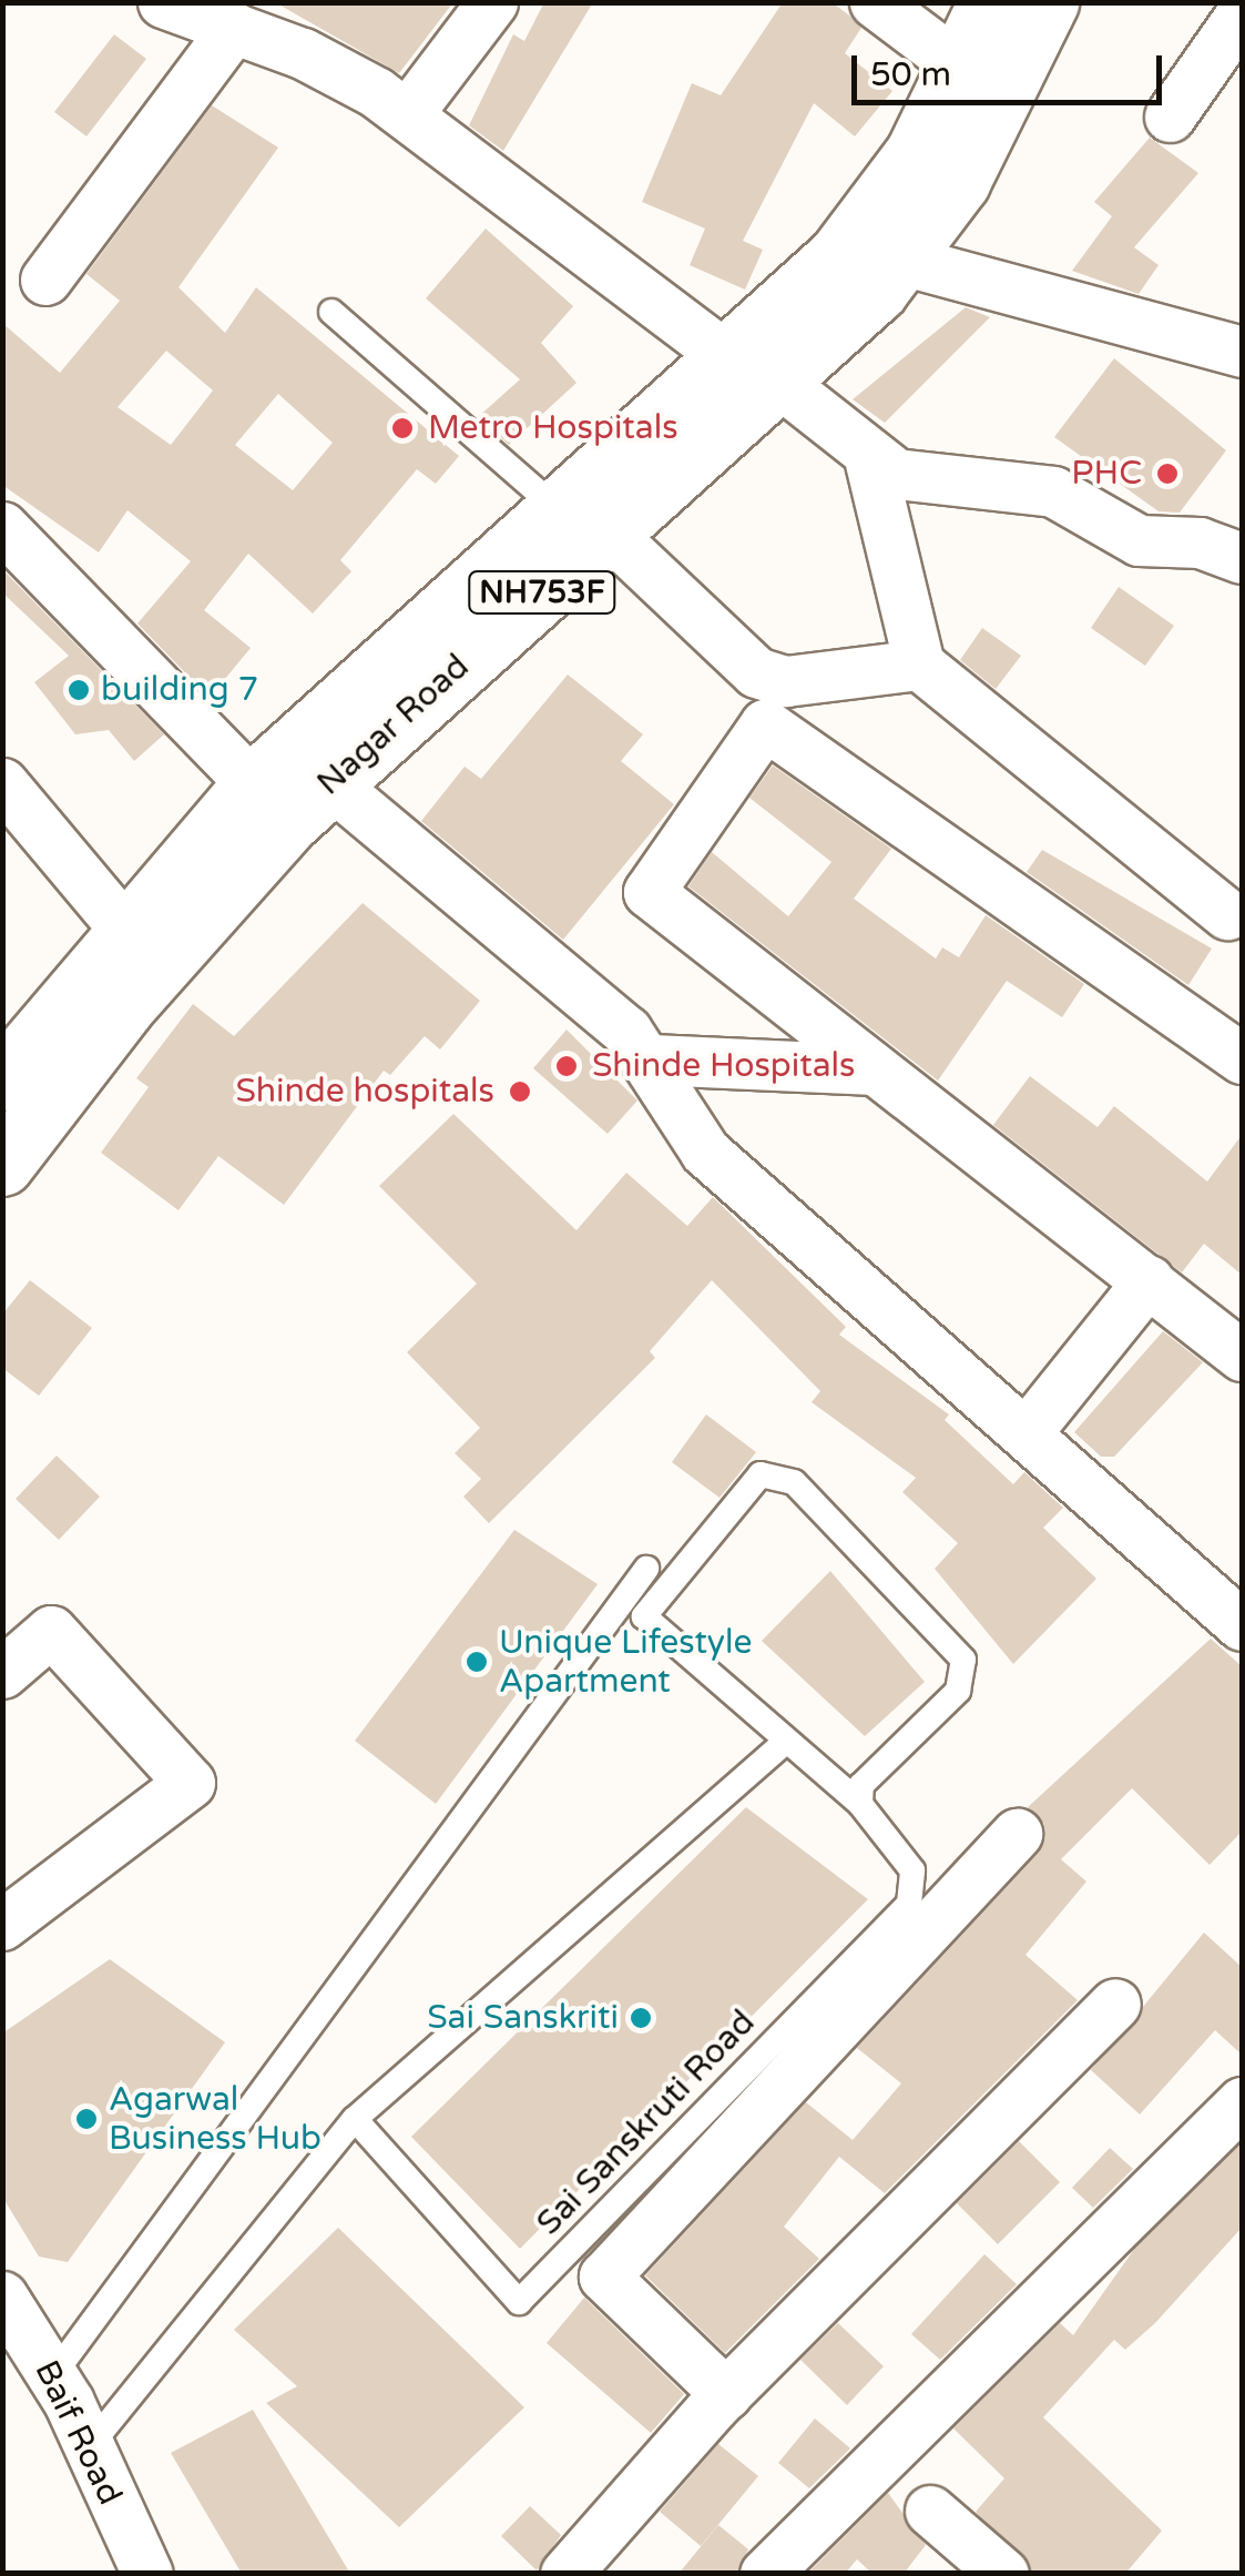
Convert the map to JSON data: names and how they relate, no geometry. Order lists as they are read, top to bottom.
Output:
{
  "streets": {
    "highway": ["NH753F", "Nagar Road"],
    "street": ["Baif Road"],
    "lane": ["Sai Sanskruti Road"]
  },
  "places": [
    "Metro Hospitals",
    "PHC",
    "building 7",
    "Shinde Hospitals",
    "Shinde hospitals",
    "Unique Lifestyle Apartment",
    "Sai Sanskriti",
    "Agarwal Business Hub"
  ],
  "scale_bar": "50 m"
}
